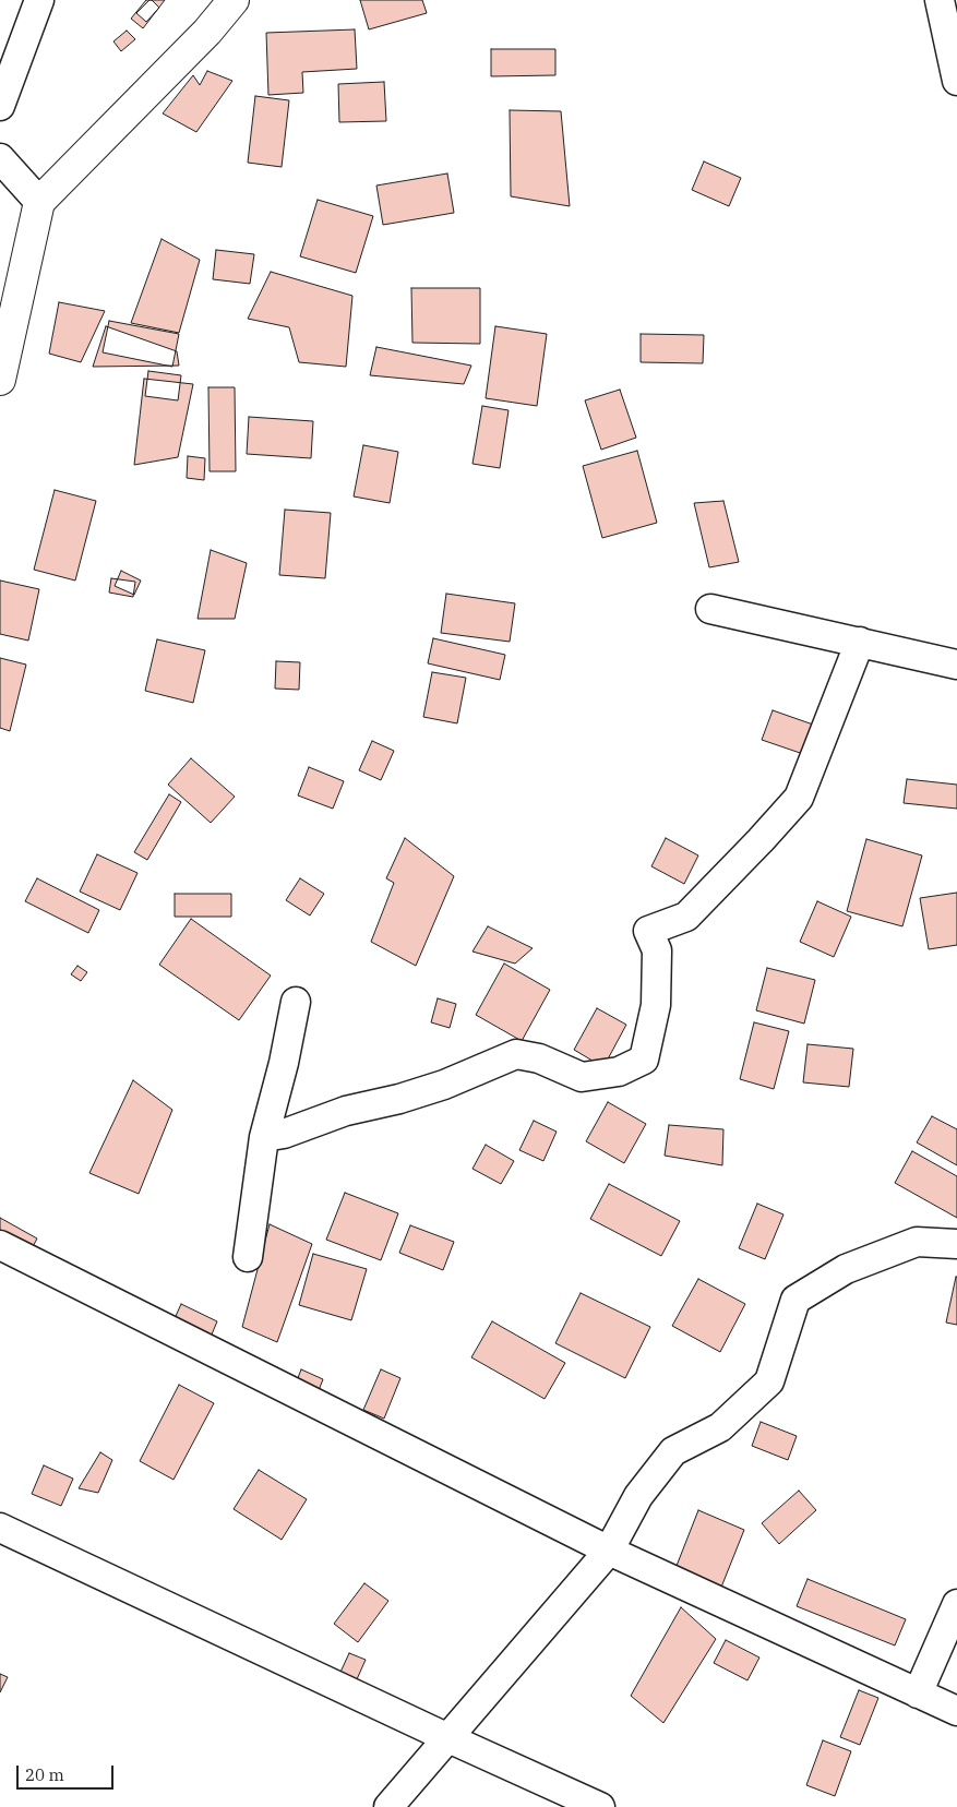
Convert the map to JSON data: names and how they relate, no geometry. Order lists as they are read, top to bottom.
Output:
{
  "scale_bar": "20 m"
}
